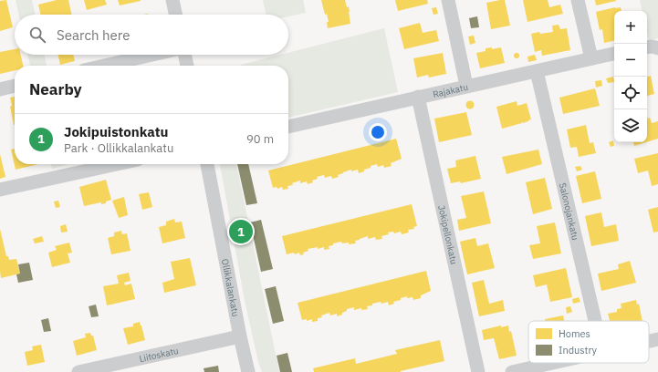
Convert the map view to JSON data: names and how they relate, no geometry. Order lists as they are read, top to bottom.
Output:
{
  "streets": {
    "street": [
      "Rajakatu",
      "Salonojankatu",
      "Jokipellonkatu",
      "Ollikkalankatu",
      "Liitoskatu"
    ]
  },
  "crossings": [
    ["Rajakatu", "Salonojankatu"],
    ["Rajakatu", "Jokipellonkatu"],
    ["Ollikkalankatu", "Liitoskatu"]
  ],
  "legend": ["Homes", "Industry"],
  "page": {
    "map_buttons": ["+", "−"],
    "search": "Search here",
    "heading": "Nearby",
    "list": [
      {
        "mark": "1",
        "name": "Jokipuistonkatu",
        "note": "Park · Ollikkalankatu",
        "value": "90 m"
      }
    ],
    "pins": "1"
  }
}
